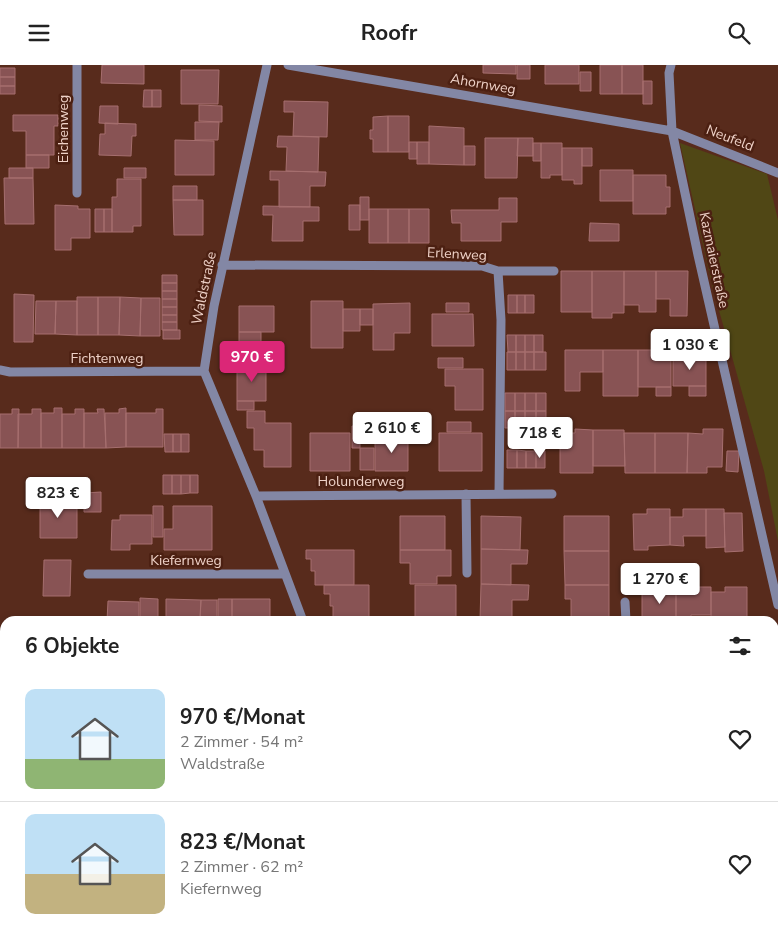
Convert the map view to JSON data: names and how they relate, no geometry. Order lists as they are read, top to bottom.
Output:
{
  "streets": {
    "street": [
      "Ahornweg",
      "Eichenweg",
      "Neufeld",
      "Erlenweg",
      "Kazmaierstraße",
      "Waldstraße",
      "Fichtenweg",
      "Holunderweg",
      "Kiefernweg"
    ]
  },
  "crossings": [
    ["Ahornweg", "Neufeld"],
    ["Ahornweg", "Kazmaierstraße"],
    ["Neufeld", "Kazmaierstraße"],
    ["Erlenweg", "Waldstraße"],
    ["Erlenweg", "Holunderweg"],
    ["Waldstraße", "Fichtenweg"]
  ],
  "page": {
    "header": "Roofr",
    "price": [
      "1 030 €",
      "970 €",
      "2 610 €",
      "718 €",
      "823 €",
      "1 270 €"
    ],
    "heading": "6 Objekte",
    "list": [
      {
        "name": "970 €/Monat",
        "note": "2 Zimmer · 54 m² · Waldstraße"
      },
      {
        "name": "823 €/Monat",
        "note": "2 Zimmer · 62 m² · Kiefernweg"
      }
    ]
  }
}
